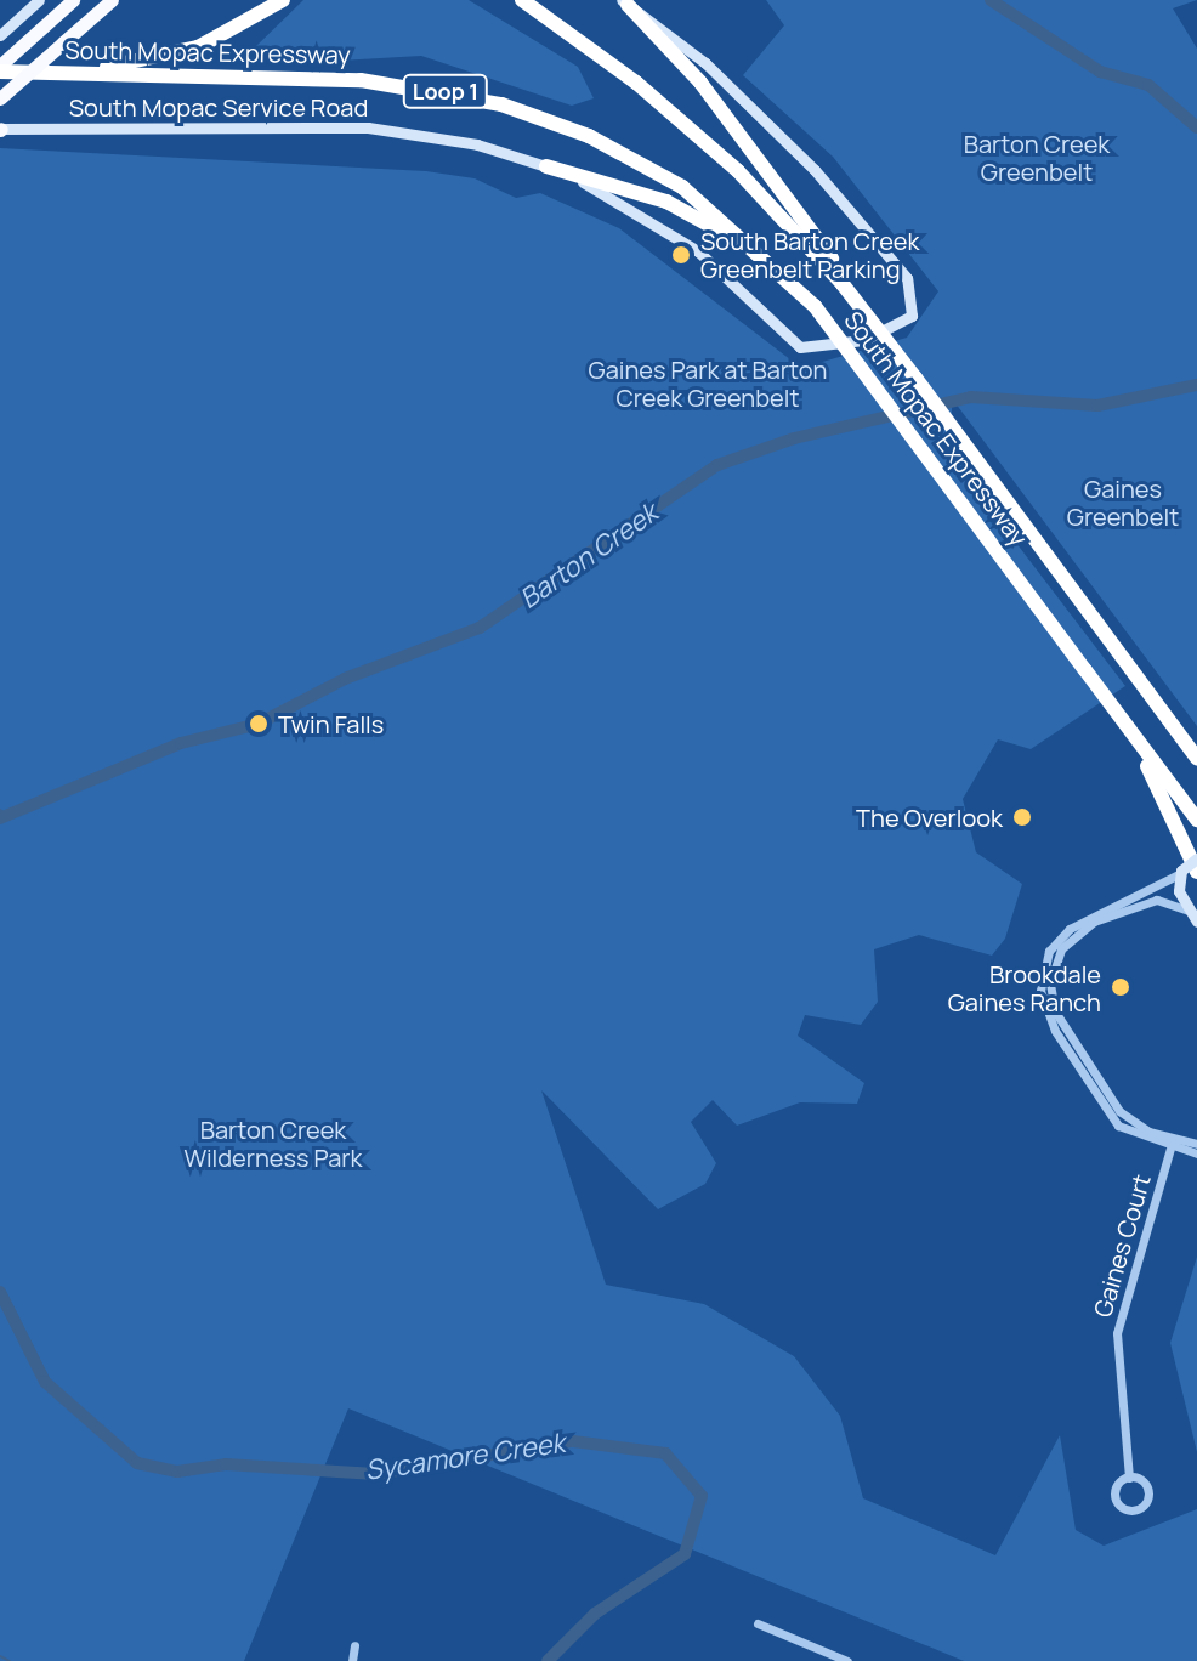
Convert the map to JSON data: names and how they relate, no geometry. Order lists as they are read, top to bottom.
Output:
{
  "streets": {
    "highway": ["South Mopac Expressway", "Loop 1"],
    "main road": ["South Mopac Service Road"],
    "street": ["Gaines Court"]
  },
  "water": ["Barton Creek", "Sycamore Creek"],
  "parks": [
    "Barton Creek Greenbelt",
    "Gaines Park at Barton Creek Greenbelt",
    "Gaines Greenbelt",
    "Barton Creek Wilderness Park"
  ],
  "places": [
    "South Barton Creek Greenbelt Parking",
    "Twin Falls",
    "The Overlook",
    "Brookdale Gaines Ranch"
  ]
}
